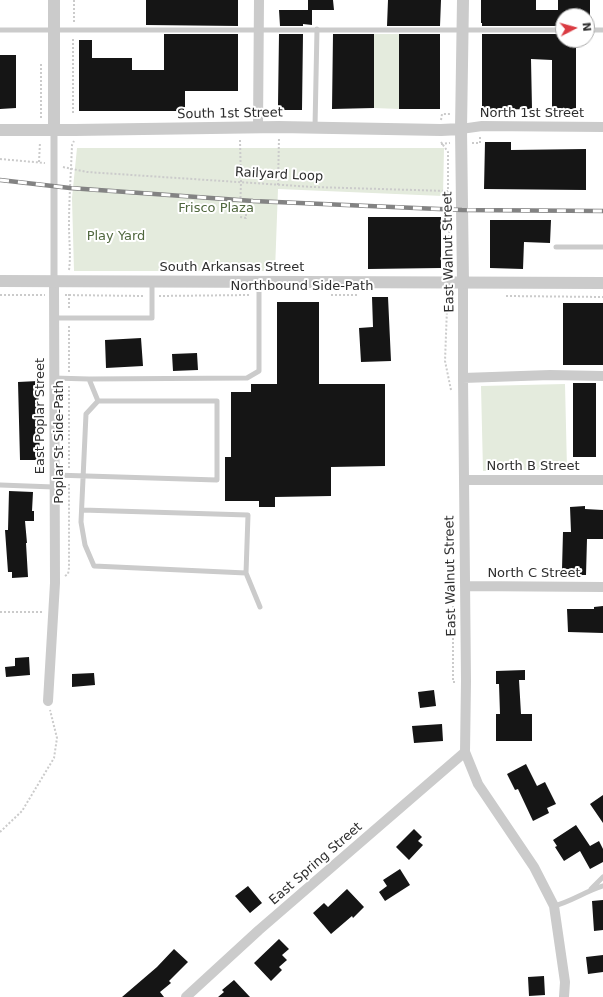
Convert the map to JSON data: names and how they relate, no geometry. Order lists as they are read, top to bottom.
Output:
{
  "streets": {
    "street": [
      "South 1st Street",
      "North 1st Street",
      "East Walnut Street",
      "South Arkansas Street",
      "East Poplar Street",
      "North B Street",
      "North C Street",
      "East Spring Street"
    ],
    "path": ["Railyard Loop", "Northbound Side-Path", "Poplar St Side-Path"]
  },
  "crossings": [
    ["South 1st Street", "North 1st Street"],
    ["South 1st Street", "East Walnut Street"],
    ["South 1st Street", "East Poplar Street"],
    ["North 1st Street", "East Walnut Street"],
    ["East Walnut Street", "South Arkansas Street"],
    ["East Walnut Street", "North B Street"],
    ["East Walnut Street", "North C Street"],
    ["East Walnut Street", "East Spring Street"],
    ["South Arkansas Street", "East Poplar Street"],
    ["Northbound Side-Path", "East Poplar Street"],
    ["Northbound Side-Path", "Poplar St Side-Path"],
    ["East Poplar Street", "Poplar St Side-Path"]
  ],
  "parks": ["Frisco Plaza", "Play Yard"],
  "north": "right"
}
